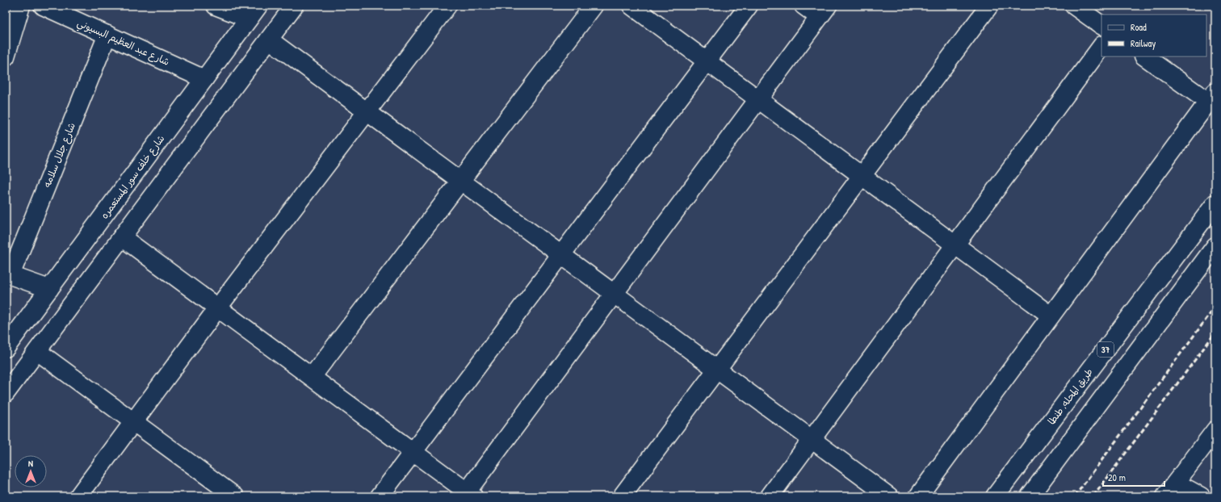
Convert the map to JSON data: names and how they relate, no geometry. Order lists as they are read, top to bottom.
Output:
{
  "streets": {
    "street": [
      "شارع عبد العظيم البسيوني",
      "شارع جلال سلامه",
      "شارع خلف سور المستعمره",
      "37",
      "طريق المحله, طنطا"
    ]
  },
  "crossings": [
    ["شارع عبد العظيم البسيوني", "شارع جلال سلامه"],
    ["شارع عبد العظيم البسيوني", "شارع خلف سور المستعمره"]
  ],
  "legend": ["Road", "Railway"],
  "scale_bar": "20 m",
  "north": "top"
}
